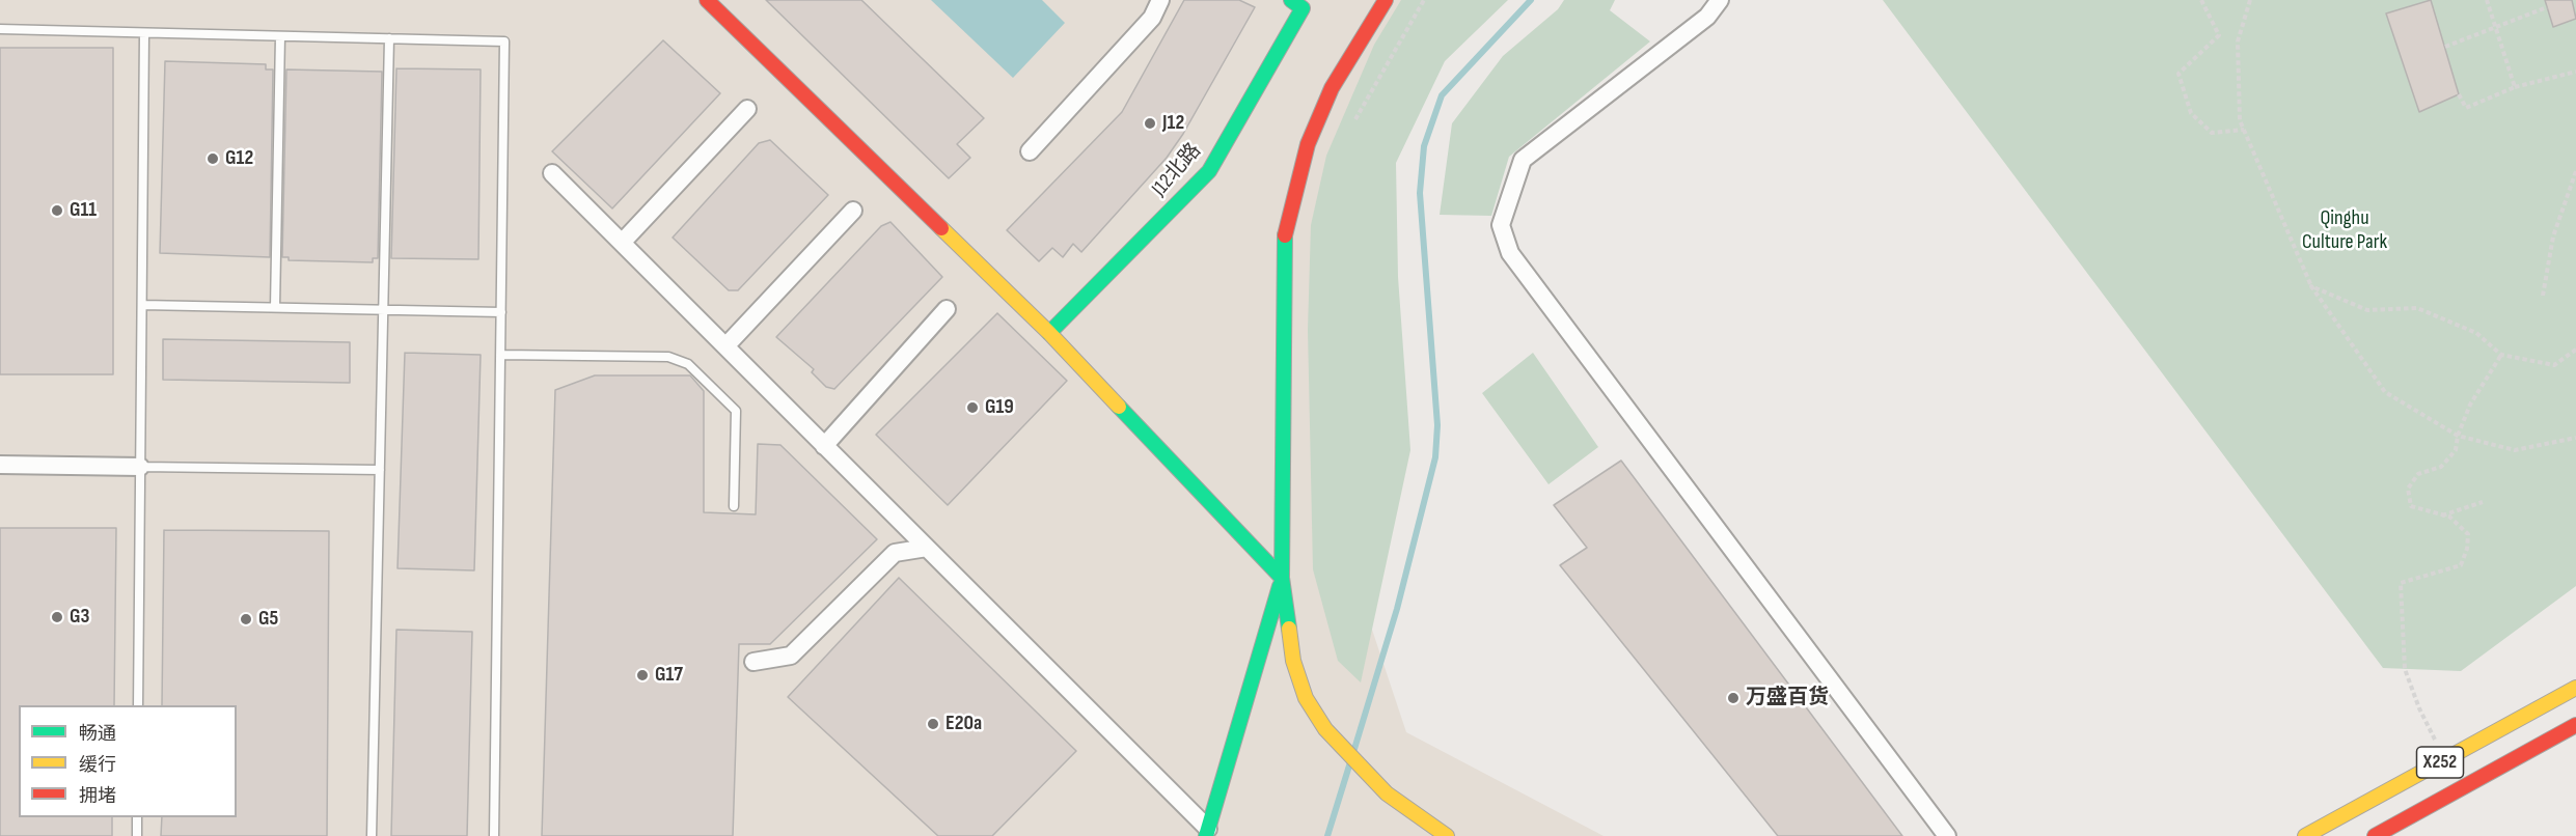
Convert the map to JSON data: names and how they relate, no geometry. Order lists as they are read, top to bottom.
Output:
{
  "streets": {
    "street": ["J12北路", "X252"]
  },
  "parks": ["Qinghu Culture Park"],
  "places": [
    "J12",
    "G12",
    "G11",
    "G19",
    "G3",
    "G5",
    "G17",
    "万盛百货",
    "E20a"
  ],
  "legend": ["畅通", "缓行", "拥堵"]
}
